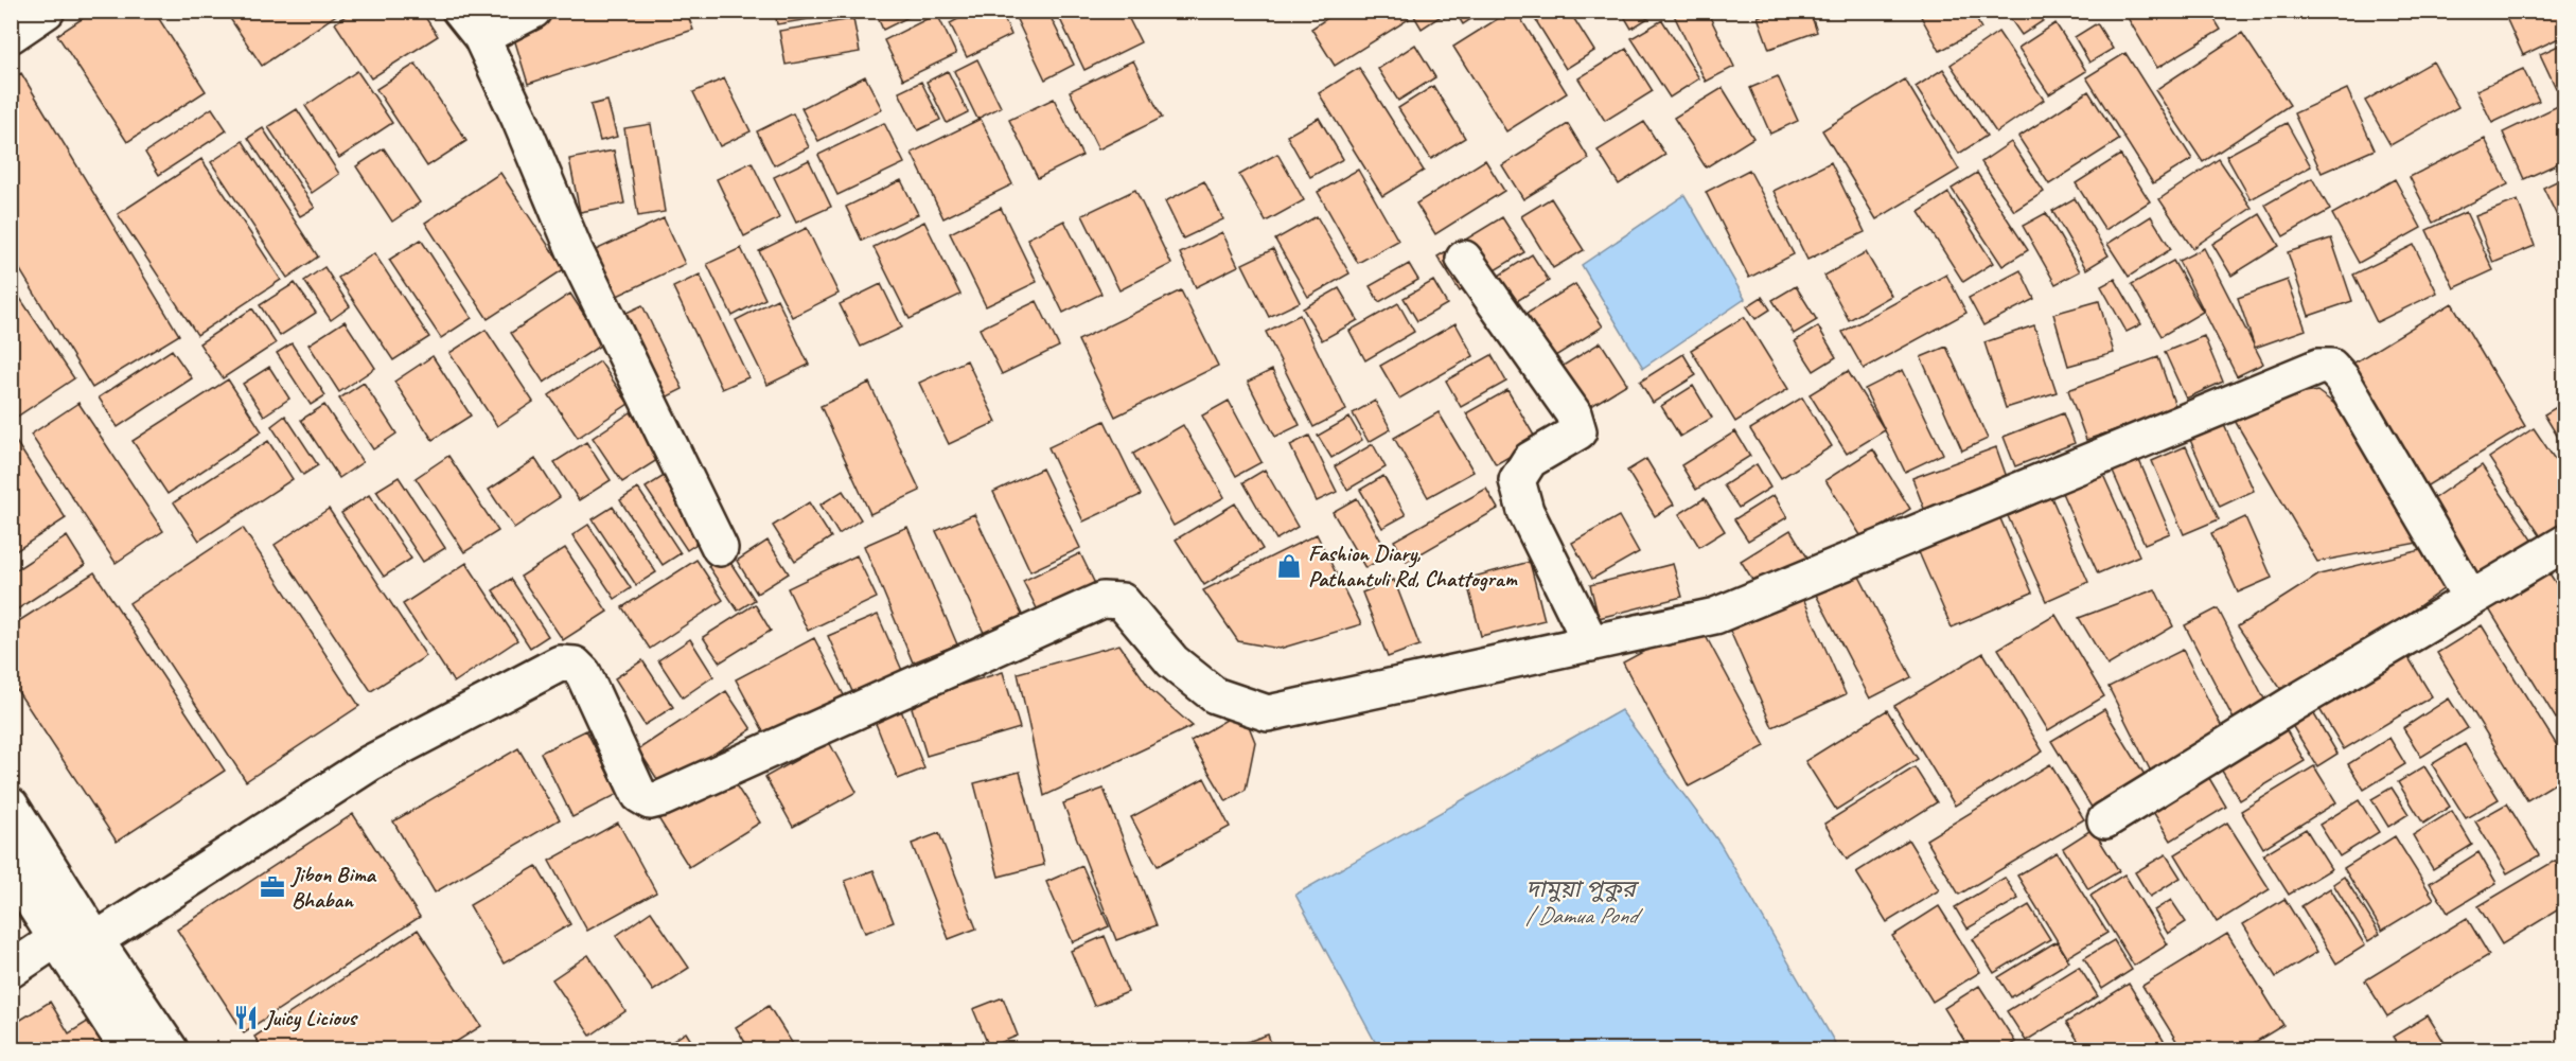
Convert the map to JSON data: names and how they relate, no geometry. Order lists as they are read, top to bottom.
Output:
{
  "water": ["দামুয়া পুকুর | Damua Pond"],
  "places": {
    "shop": ["Fashion Diary, Pathantuli Rd, Chattogram"],
    "office": ["Jibon Bima Bhaban"],
    "restaurant": ["Juicy Licious"]
  }
}
